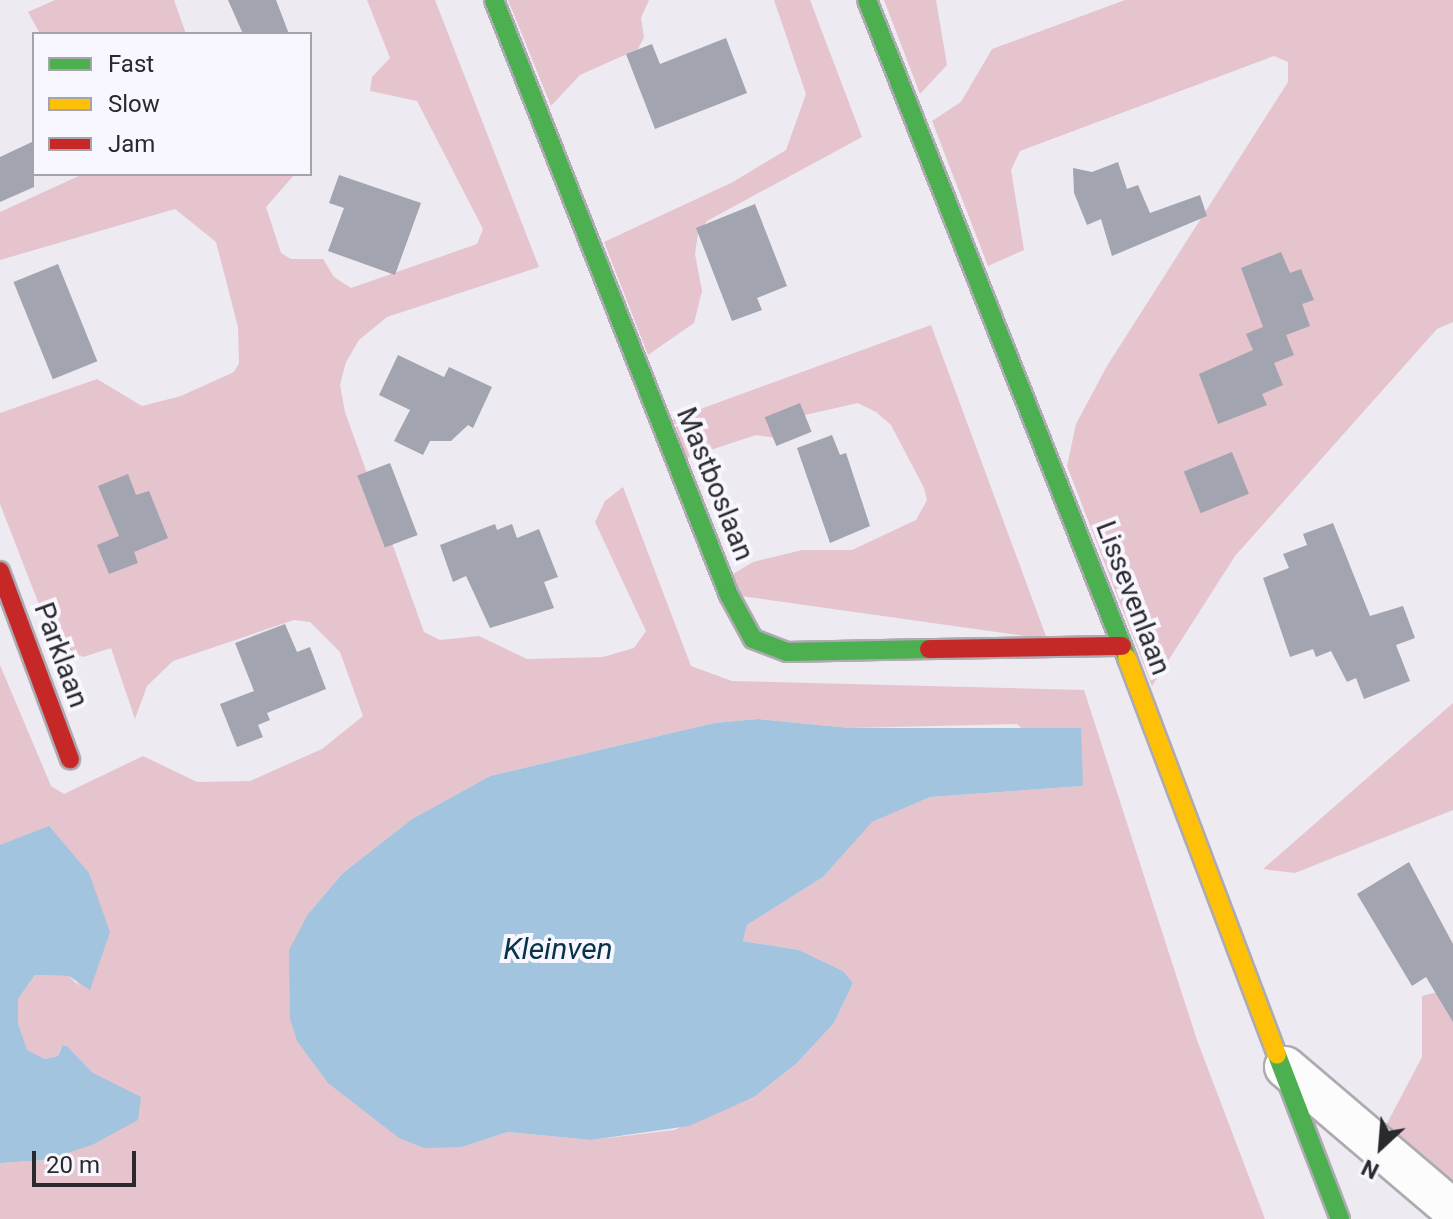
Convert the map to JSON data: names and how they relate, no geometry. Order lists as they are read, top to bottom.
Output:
{
  "streets": {
    "street": ["Mastboslaan", "Lissevenlaan", "Parklaan"]
  },
  "crossings": [
    ["Mastboslaan", "Lissevenlaan"]
  ],
  "water": ["Kleinven"],
  "legend": ["Fast", "Slow", "Jam"],
  "scale_bar": "20 m",
  "north": "bottom left"
}
